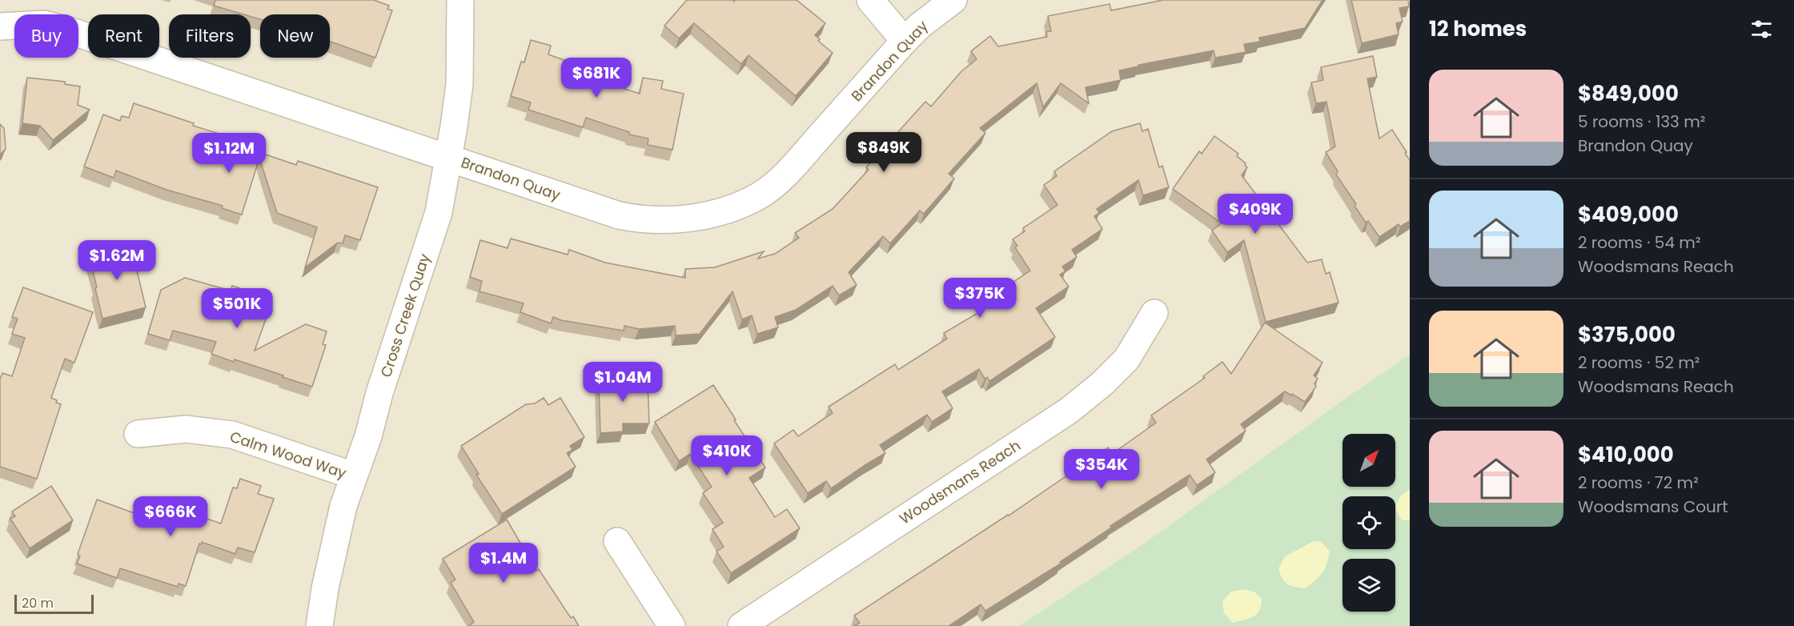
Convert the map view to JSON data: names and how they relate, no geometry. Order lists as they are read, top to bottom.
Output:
{
  "streets": {
    "street": [
      "Brandon Quay",
      "Cross Creek Quay",
      "Calm Wood Way",
      "Woodsmans Reach"
    ]
  },
  "crossings": [
    ["Brandon Quay", "Cross Creek Quay"],
    ["Cross Creek Quay", "Calm Wood Way"]
  ],
  "scale_bar": "20 m",
  "north": "top right",
  "page": {
    "heading": "12 homes",
    "chip": [
      "Buy",
      "Rent",
      "Filters",
      "New"
    ],
    "price": [
      "$681K",
      "$849K",
      "$1.12M",
      "$409K",
      "$1.62M",
      "$375K",
      "$501K",
      "$1.04M",
      "$410K",
      "$354K",
      "$666K",
      "$1.4M"
    ],
    "list": [
      {
        "name": "$849,000",
        "note": "5 rooms · 133 m² · Brandon Quay"
      },
      {
        "name": "$409,000",
        "note": "2 rooms · 54 m² · Woodsmans Reach"
      },
      {
        "name": "$375,000",
        "note": "2 rooms · 52 m² · Woodsmans Reach"
      },
      {
        "name": "$410,000",
        "note": "2 rooms · 72 m² · Woodsmans Court"
      }
    ],
    "scale": "20 m"
  }
}
